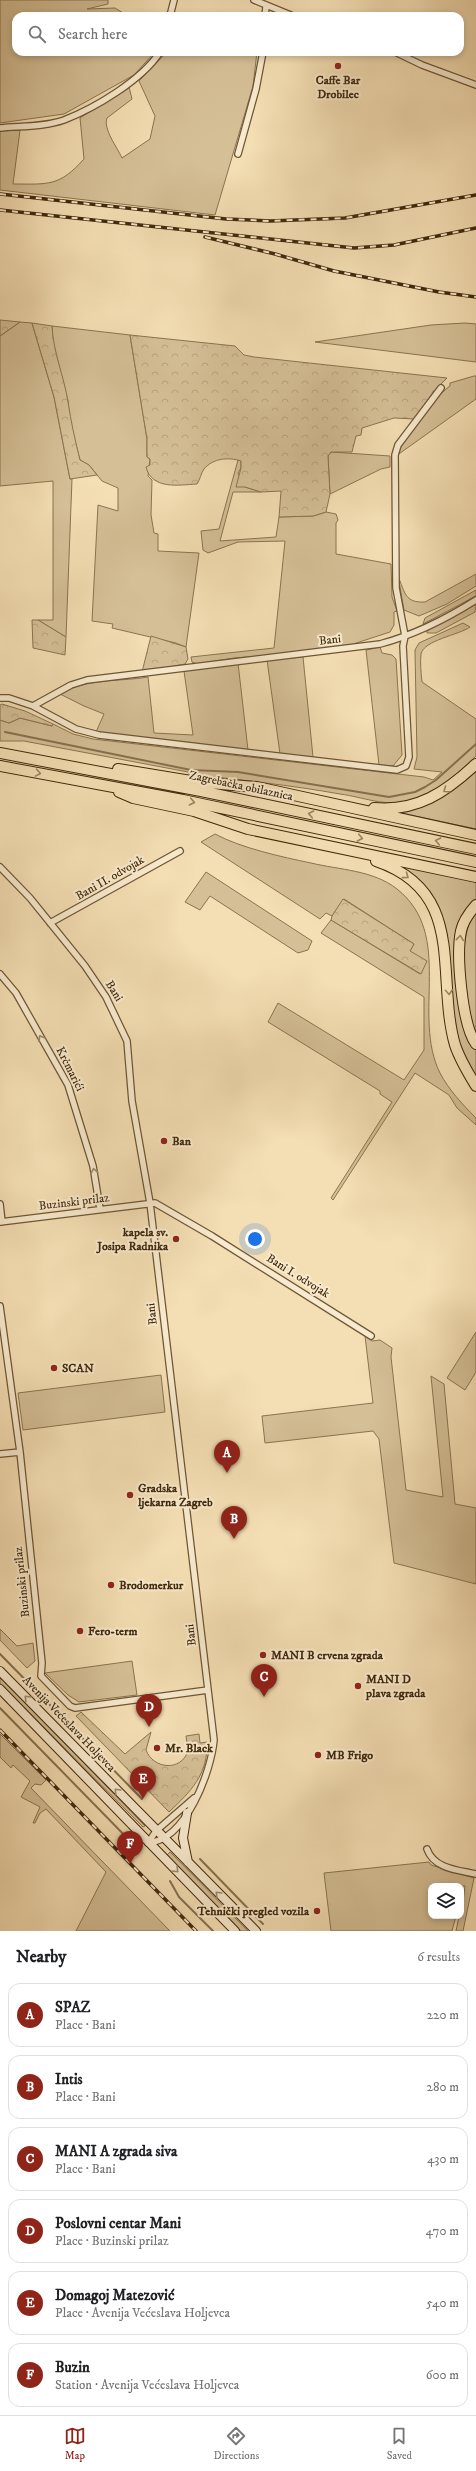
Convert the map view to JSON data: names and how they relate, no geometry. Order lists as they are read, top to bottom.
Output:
{
  "streets": {
    "highway": ["Zagrebačka obilaznica"],
    "main road": ["Avenija Većeslava Holjevca"],
    "street": [
      "Bani",
      "Bani II. odvojak",
      "Krčmarići",
      "Buzinski prilaz",
      "Bani I. odvojak"
    ]
  },
  "crossings": [
    ["Bani", "Bani II. odvojak"],
    ["Bani", "Buzinski prilaz"],
    ["Bani", "Bani I. odvojak"],
    ["Bani", "Avenija Većeslava Holjevca"],
    ["Krčmarići", "Buzinski prilaz"],
    ["Buzinski prilaz", "Bani I. odvojak"]
  ],
  "one_way": ["Krčmarići"],
  "places": [
    "Caffe Bar Drobilec",
    "Ban",
    "kapela sv. Josipa Radnika",
    "SCAN",
    "Gradska ljekarna Zagreb",
    "Brodomerkur",
    "Fero-term",
    "MANI B crvena zgrada",
    "MANI D plava zgrada",
    "Mr. Black",
    "MB Frigo",
    "Tehnički pregled vozila"
  ],
  "page": {
    "search": "Search here",
    "pins": [
      "A",
      "B",
      "C",
      "D",
      "E",
      "F"
    ],
    "heading": ["Nearby", "6 results"],
    "list": [
      {
        "mark": "A",
        "name": "SPAZ",
        "note": "Place · Bani",
        "value": "220 m"
      },
      {
        "mark": "B",
        "name": "Intis",
        "note": "Place · Bani",
        "value": "280 m"
      },
      {
        "mark": "C",
        "name": "MANI A zgrada siva",
        "note": "Place · Bani",
        "value": "430 m"
      },
      {
        "mark": "D",
        "name": "Poslovni centar Mani",
        "note": "Place · Buzinski prilaz",
        "value": "470 m"
      },
      {
        "mark": "E",
        "name": "Domagoj Matezović",
        "note": "Place · Avenija Većeslava Holjevca",
        "value": "540 m"
      },
      {
        "mark": "F",
        "name": "Buzin",
        "note": "Station · Avenija Većeslava Holjevca",
        "value": "600 m"
      }
    ],
    "nav": ["Map", "Directions", "Saved"]
  }
}
